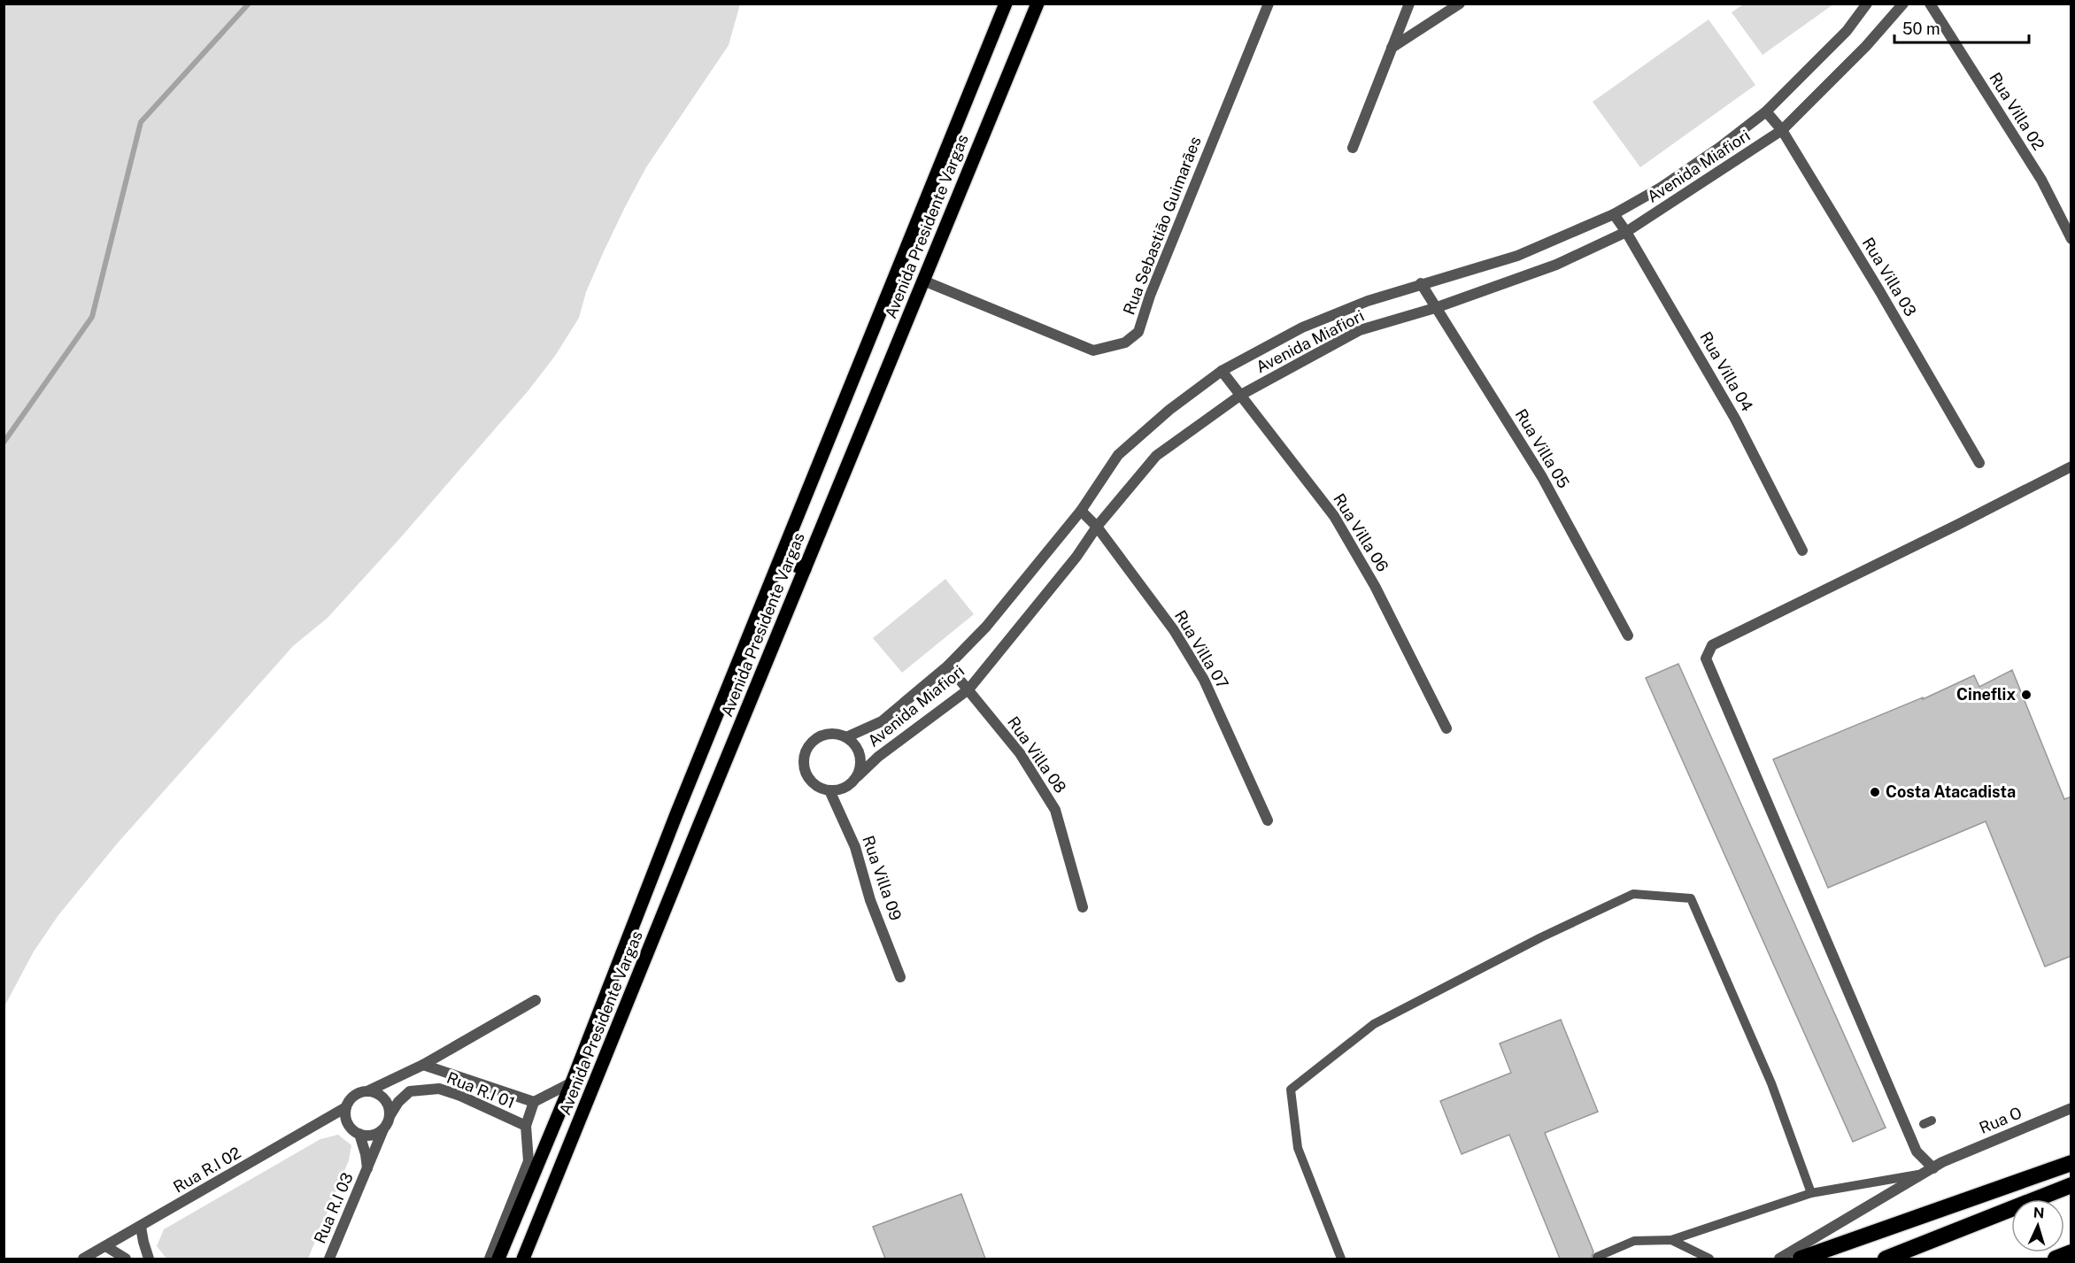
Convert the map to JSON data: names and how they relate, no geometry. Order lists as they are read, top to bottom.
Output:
{
  "streets": {
    "main road": ["Avenida Presidente Vargas"],
    "street": [
      "Rua Villa 02",
      "Avenida Miafiori",
      "Rua Sebastião Guimarães",
      "Rua Villa 03",
      "Rua Villa 04",
      "Rua Villa 05",
      "Rua Villa 06",
      "Rua Villa 07",
      "Rua Villa 08",
      "Rua Villa 09",
      "Rua R.I 01",
      "Rua O",
      "Rua R.I 02",
      "Rua R.I 03"
    ]
  },
  "crossings": [
    ["Avenida Miafiori", "Rua Villa 03"],
    ["Avenida Miafiori", "Rua Villa 04"],
    ["Avenida Miafiori", "Rua Villa 05"],
    ["Avenida Miafiori", "Rua Villa 06"],
    ["Avenida Miafiori", "Rua Villa 07"],
    ["Avenida Miafiori", "Rua Villa 08"],
    ["Avenida Miafiori", "Rua Villa 09"],
    ["Rua Sebastião Guimarães", "Avenida Presidente Vargas"],
    ["Avenida Presidente Vargas", "Rua R.I 01"],
    ["Rua R.I 01", "Rua R.I 02"],
    ["Rua R.I 01", "Rua R.I 03"],
    ["Rua R.I 02", "Rua R.I 03"]
  ],
  "places": ["Cineflix", "Costa Atacadista"],
  "scale_bar": "50 m",
  "north": "top"
}
